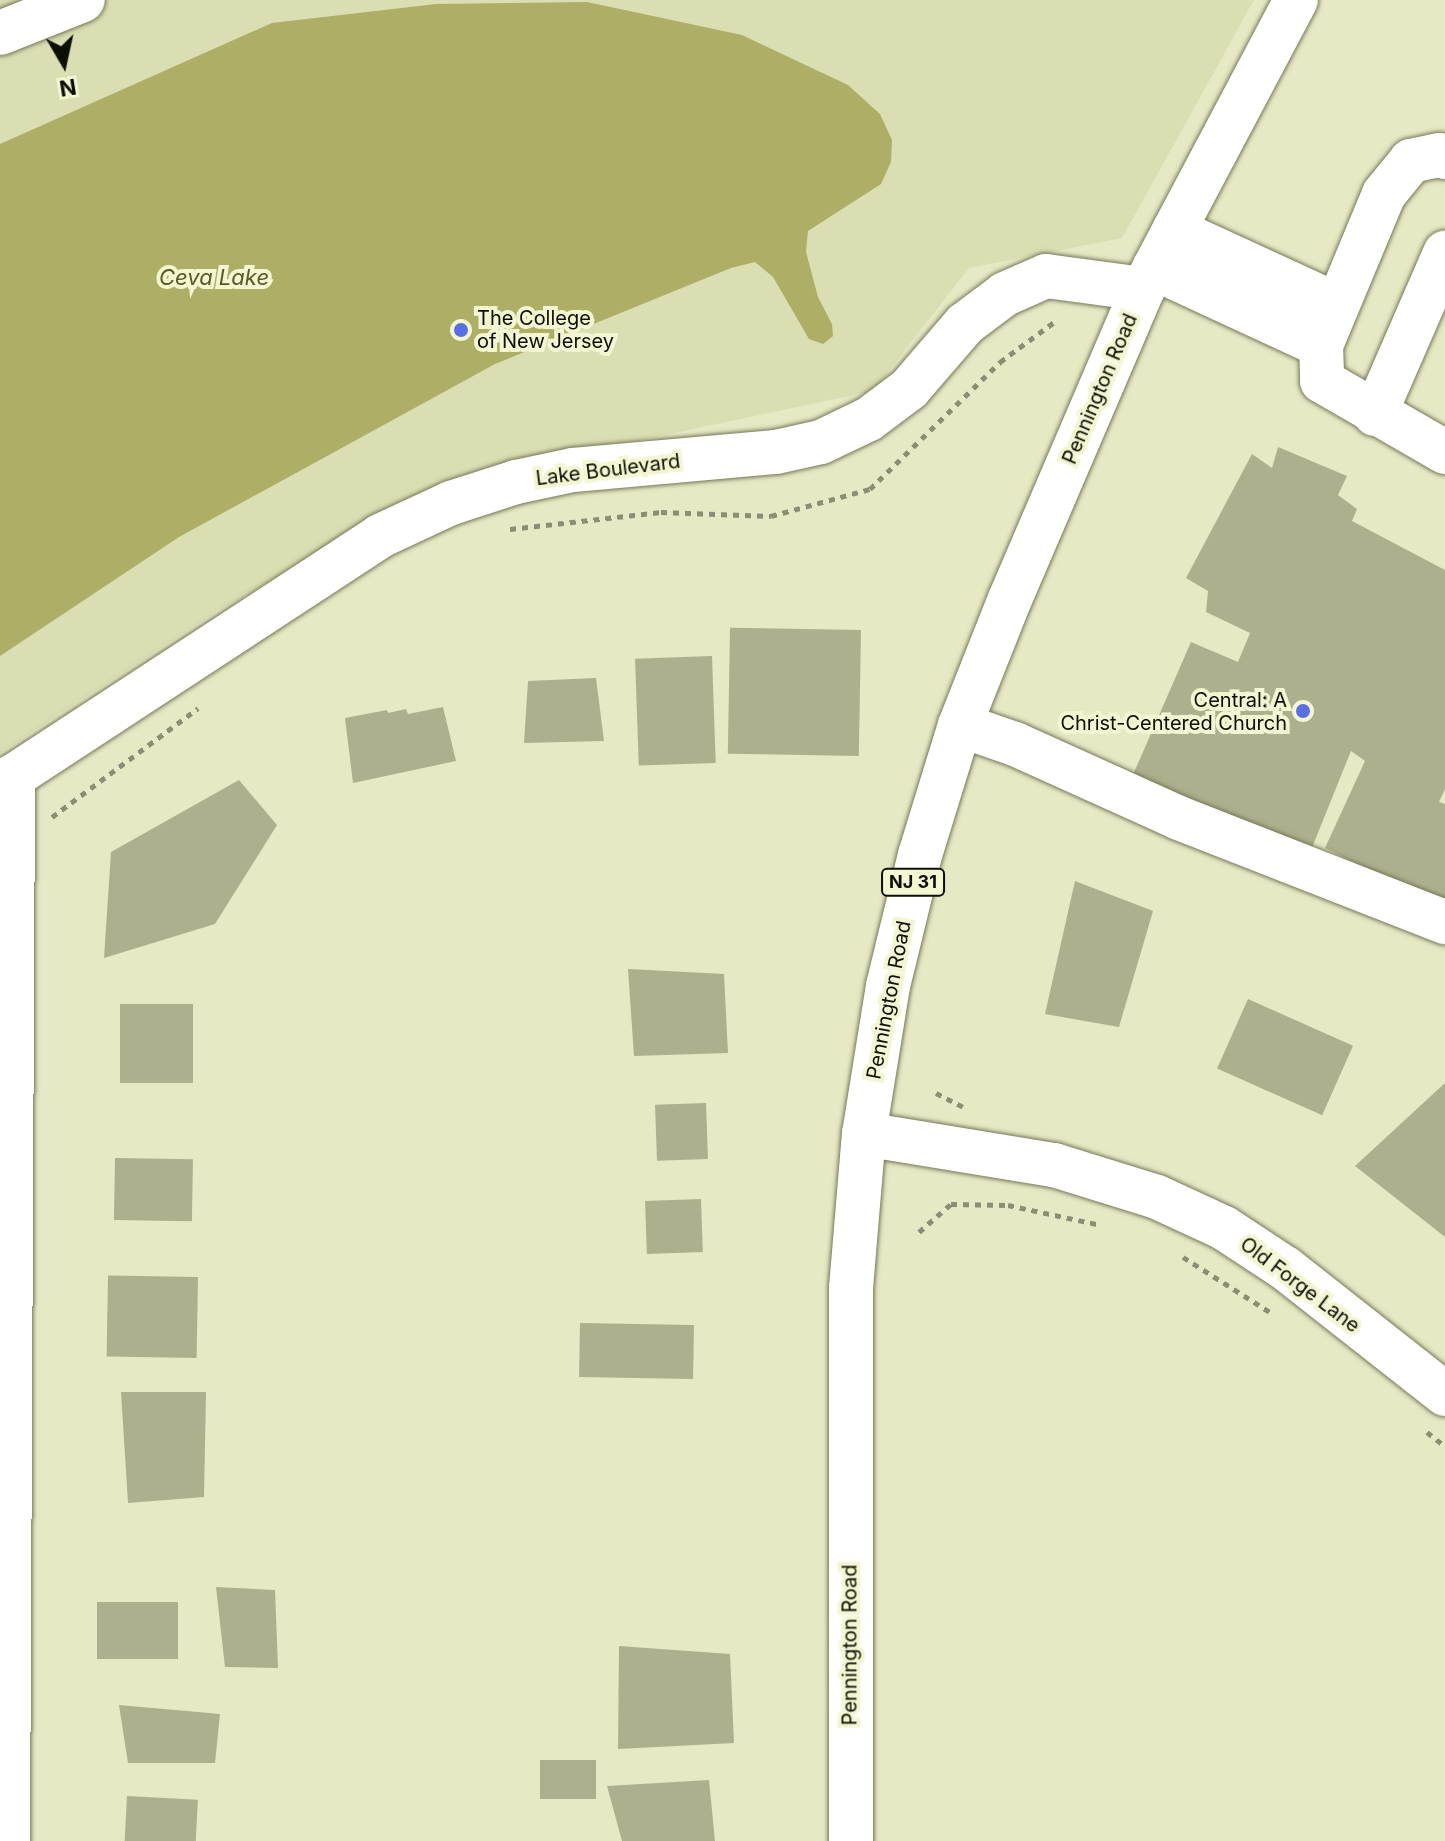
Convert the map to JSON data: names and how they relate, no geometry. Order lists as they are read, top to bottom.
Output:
{
  "streets": {
    "street": [
      "Pennington Road",
      "Lake Boulevard",
      "NJ 31",
      "Old Forge Lane"
    ]
  },
  "crossings": [
    ["Pennington Road", "Lake Boulevard"],
    ["Pennington Road", "Old Forge Lane"]
  ],
  "water": ["Ceva Lake"],
  "places": ["The College of New Jersey", "Central: A Christ-Centered Church"],
  "north": "bottom"
}
